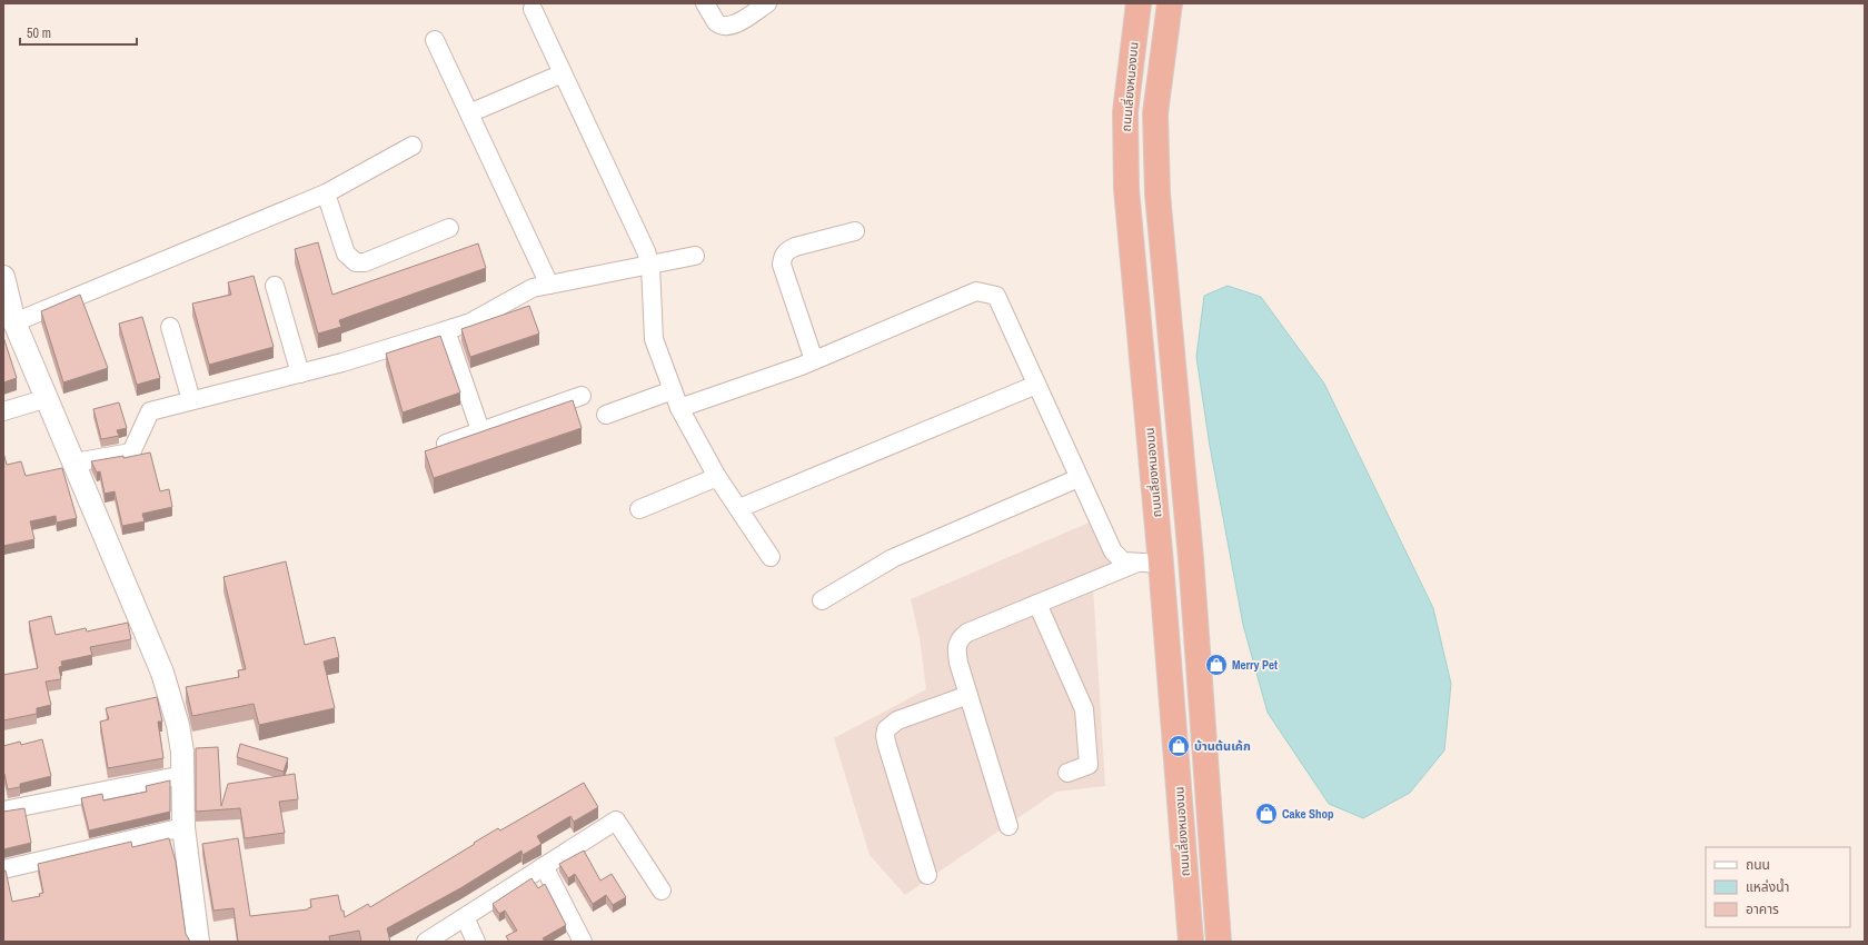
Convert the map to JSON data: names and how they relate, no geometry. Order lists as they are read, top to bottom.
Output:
{
  "streets": {
    "highway": ["ถนนเลี่ยงหนองมน"]
  },
  "places": {
    "shop": ["Merry Pet", "บ้านต้นเค้ก", "Cake Shop"]
  },
  "legend": ["ถนน", "แหล่งน้ำ", "อาคาร"],
  "scale_bar": "50 m"
}
